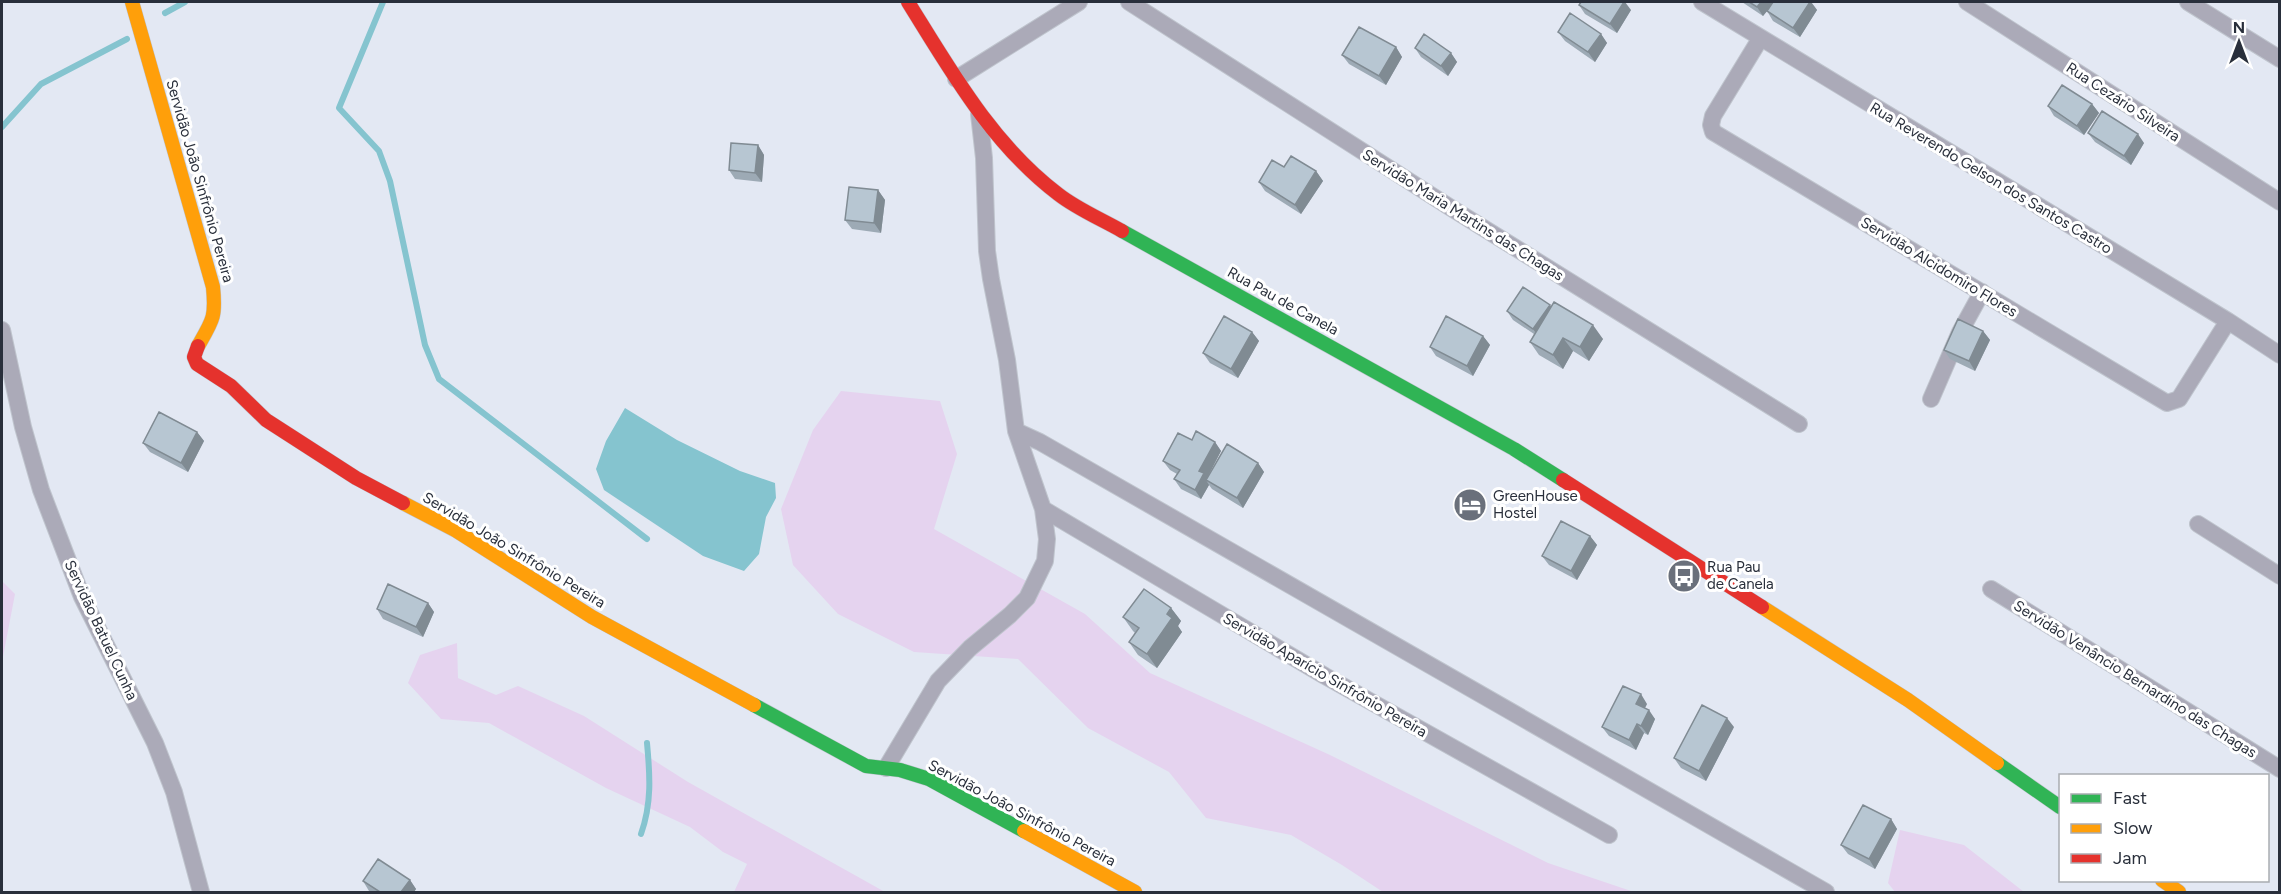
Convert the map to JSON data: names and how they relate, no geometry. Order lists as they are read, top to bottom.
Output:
{
  "streets": {
    "street": [
      "Rua Cezário Silveira",
      "Rua Reverendo Gelson dos Santos Castro",
      "Servidão João Sinfrônio Pereira",
      "Servidão Maria Martins das Chagas",
      "Servidão Alcidomiro Flores",
      "Rua Pau de Canela",
      "Servidão Batuel Cunha",
      "Servidão Aparício Sinfrônio Pereira",
      "Servidão Venâncio Bernardino das Chagas"
    ]
  },
  "crossings": [
    ["Rua Reverendo Gelson dos Santos Castro", "Servidão Alcidomiro Flores"]
  ],
  "places": {
    "hotel": ["GreenHouse Hostel"],
    "bus stop": ["Rua Pau de Canela"]
  },
  "legend": ["Fast", "Slow", "Jam"],
  "north": "top"
}
